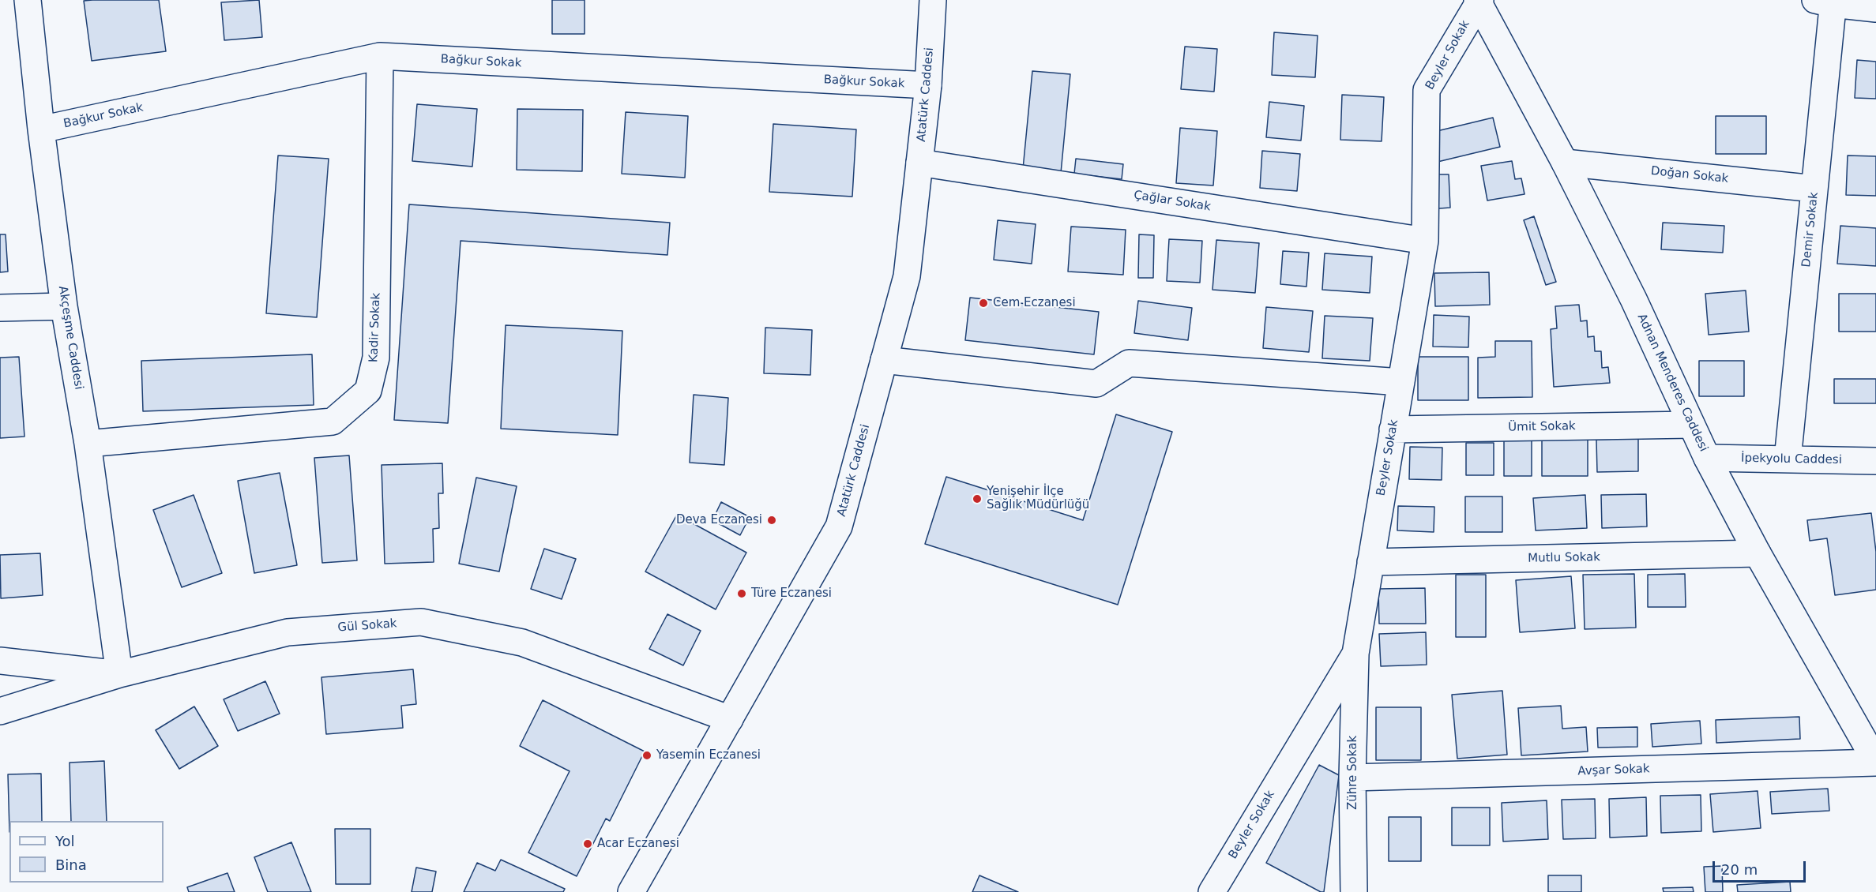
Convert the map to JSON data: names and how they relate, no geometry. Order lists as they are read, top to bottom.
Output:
{
  "streets": {
    "street": [
      "Beyler Sokak",
      "Bağkur Sokak",
      "Atatürk Caddesi",
      "Doğan Sokak",
      "Çağlar Sokak",
      "Demir Sokak",
      "Kadir Sokak",
      "Akçeşme Caddesi",
      "Adnan Menderes Caddesi",
      "Ümit Sokak",
      "İpekyolu Caddesi",
      "Mutlu Sokak",
      "Gül Sokak",
      "Avşar Sokak",
      "Zühre Sokak"
    ]
  },
  "crossings": [
    ["Beyler Sokak", "Çağlar Sokak"],
    ["Beyler Sokak", "Adnan Menderes Caddesi"],
    ["Beyler Sokak", "Ümit Sokak"],
    ["Beyler Sokak", "Mutlu Sokak"],
    ["Beyler Sokak", "Zühre Sokak"],
    ["Bağkur Sokak", "Atatürk Caddesi"],
    ["Bağkur Sokak", "Kadir Sokak"],
    ["Bağkur Sokak", "Akçeşme Caddesi"],
    ["Atatürk Caddesi", "Çağlar Sokak"],
    ["Atatürk Caddesi", "Gül Sokak"],
    ["Doğan Sokak", "Demir Sokak"],
    ["Doğan Sokak", "Adnan Menderes Caddesi"],
    ["Demir Sokak", "İpekyolu Caddesi"],
    ["Kadir Sokak", "Akçeşme Caddesi"],
    ["Akçeşme Caddesi", "Gül Sokak"],
    ["Adnan Menderes Caddesi", "Ümit Sokak"],
    ["Adnan Menderes Caddesi", "İpekyolu Caddesi"],
    ["Adnan Menderes Caddesi", "Mutlu Sokak"],
    ["Adnan Menderes Caddesi", "Avşar Sokak"],
    ["Avşar Sokak", "Zühre Sokak"]
  ],
  "places": [
    "Cem Eczanesi",
    "Yenişehir İlçe Sağlık Müdürlüğü",
    "Deva Eczanesi",
    "Türe Eczanesi",
    "Yasemin Eczanesi",
    "Acar Eczanesi"
  ],
  "legend": ["Yol", "Bina"],
  "scale_bar": "20 m"
}
